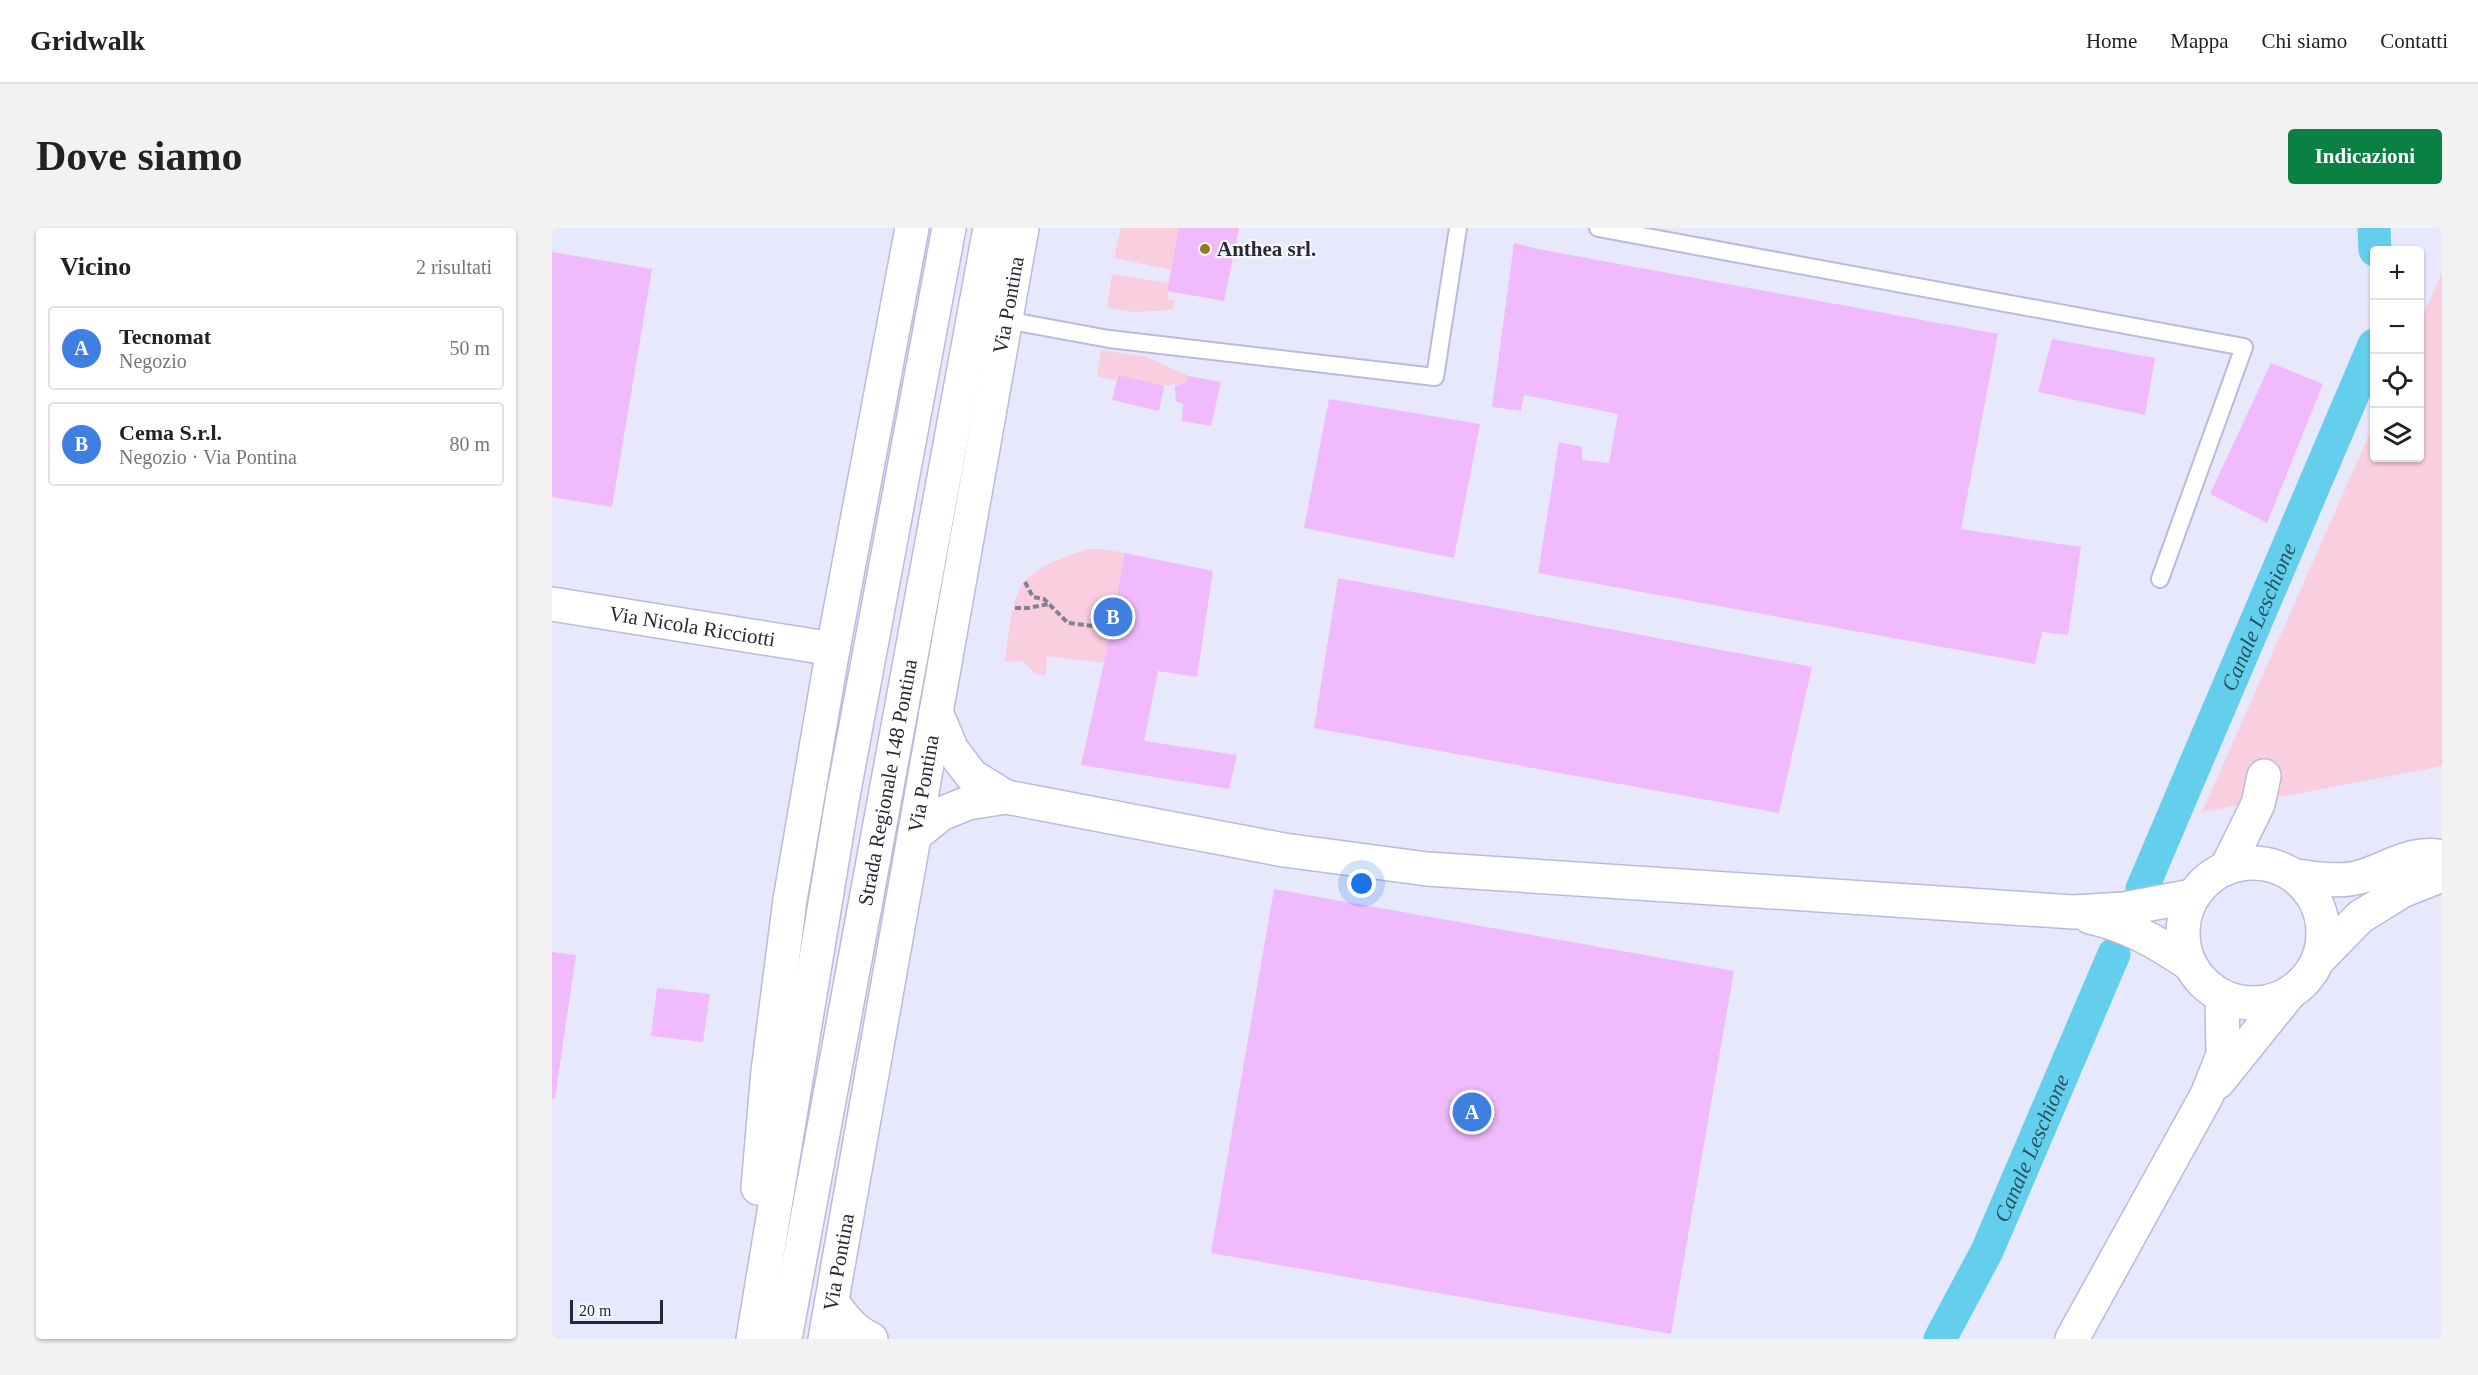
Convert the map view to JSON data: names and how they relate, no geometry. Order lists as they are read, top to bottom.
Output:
{
  "streets": {
    "main road": ["Via Pontina", "Via Nicola Ricciotti", "Strada Regionale 148 Pontina"]
  },
  "water": ["Canale Leschione"],
  "places": ["Anthea srl."],
  "scale_bar": "20 m",
  "page": {
    "header": "Gridwalk",
    "nav": [
      "Home",
      "Mappa",
      "Chi siamo",
      "Contatti"
    ],
    "buttons": "Indicazioni",
    "title": "Dove siamo",
    "heading": ["Vicino", "2 risultati"],
    "map_buttons": ["+", "−"],
    "list": [
      {
        "mark": "A",
        "name": "Tecnomat",
        "note": "Negozio",
        "value": "50 m"
      },
      {
        "mark": "B",
        "name": "Cema S.r.l.",
        "note": "Negozio · Via Pontina",
        "value": "80 m"
      }
    ],
    "pins": ["B", "A"],
    "scale": "20 m"
  }
}
